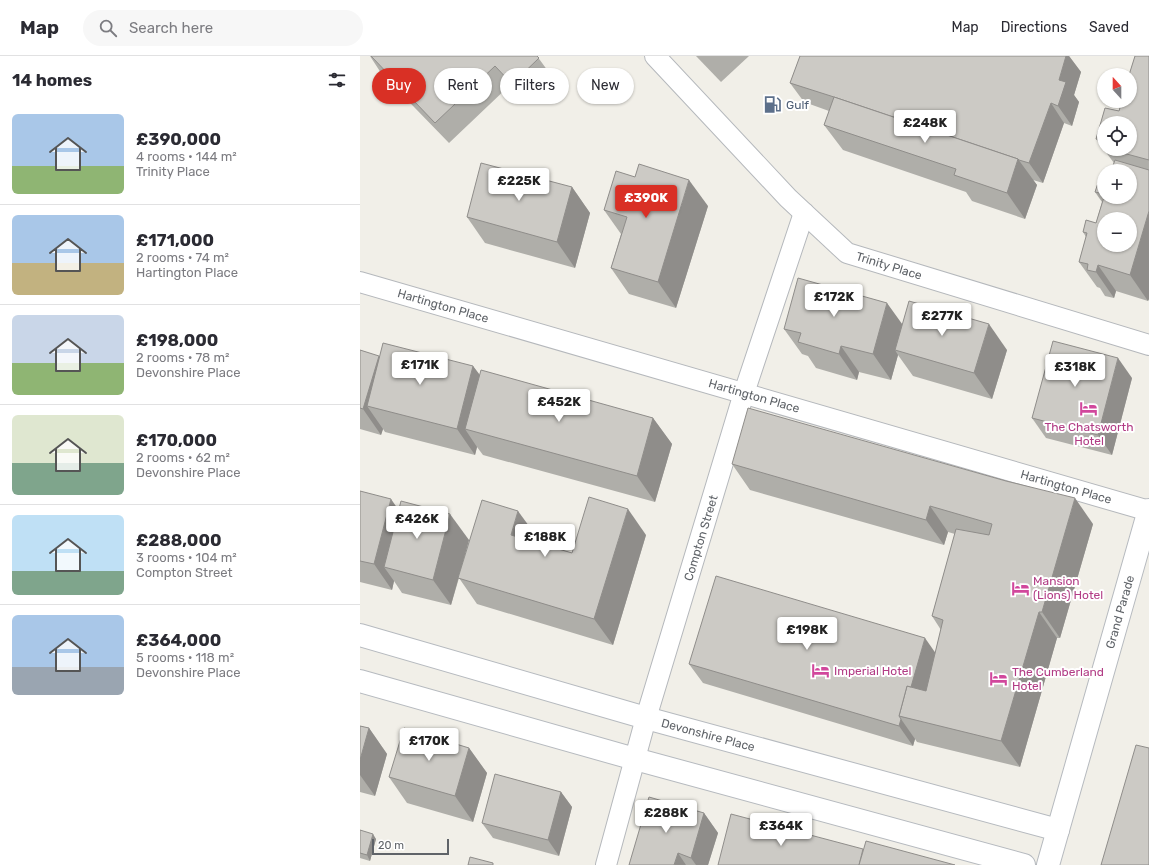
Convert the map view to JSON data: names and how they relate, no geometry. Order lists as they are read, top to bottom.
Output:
{
  "streets": {
    "main road": ["Grand Parade", "Devonshire Place"],
    "street": ["Trinity Place", "Hartington Place", "Compton Street"]
  },
  "crossings": [
    ["Trinity Place", "Compton Street"],
    ["Hartington Place", "Compton Street"],
    ["Hartington Place", "Grand Parade"],
    ["Compton Street", "Devonshire Place"],
    ["Grand Parade", "Devonshire Place"]
  ],
  "places": {
    "fuel station": ["Gulf"],
    "hotel": [
      "The Chatsworth Hotel",
      "Mansion (Lions) Hotel",
      "Imperial Hotel",
      "The Cumberland Hotel"
    ]
  },
  "scale_bar": "20 m",
  "north": "top",
  "page": {
    "header": "Map",
    "search": "Search here",
    "nav": ["Map", "Directions", "Saved"],
    "heading": "14 homes",
    "map_buttons": ["+", "−"],
    "chip": [
      "Buy",
      "Rent",
      "Filters",
      "New"
    ],
    "list": [
      {
        "name": "£390,000",
        "note": "4 rooms · 144 m² · Trinity Place"
      },
      {
        "name": "£171,000",
        "note": "2 rooms · 74 m² · Hartington Place"
      },
      {
        "name": "£198,000",
        "note": "2 rooms · 78 m² · Devonshire Place"
      },
      {
        "name": "£170,000",
        "note": "2 rooms · 62 m² · Devonshire Place"
      },
      {
        "name": "£288,000",
        "note": "3 rooms · 104 m² · Compton Street"
      },
      {
        "name": "£364,000",
        "note": "5 rooms · 118 m² · Devonshire Place"
      }
    ],
    "price": [
      "£248K",
      "£225K",
      "£390K",
      "£172K",
      "£277K",
      "£171K",
      "£318K",
      "£452K",
      "£426K",
      "£188K",
      "£198K",
      "£170K",
      "£288K",
      "£364K"
    ],
    "scale": "20 m"
  }
}
